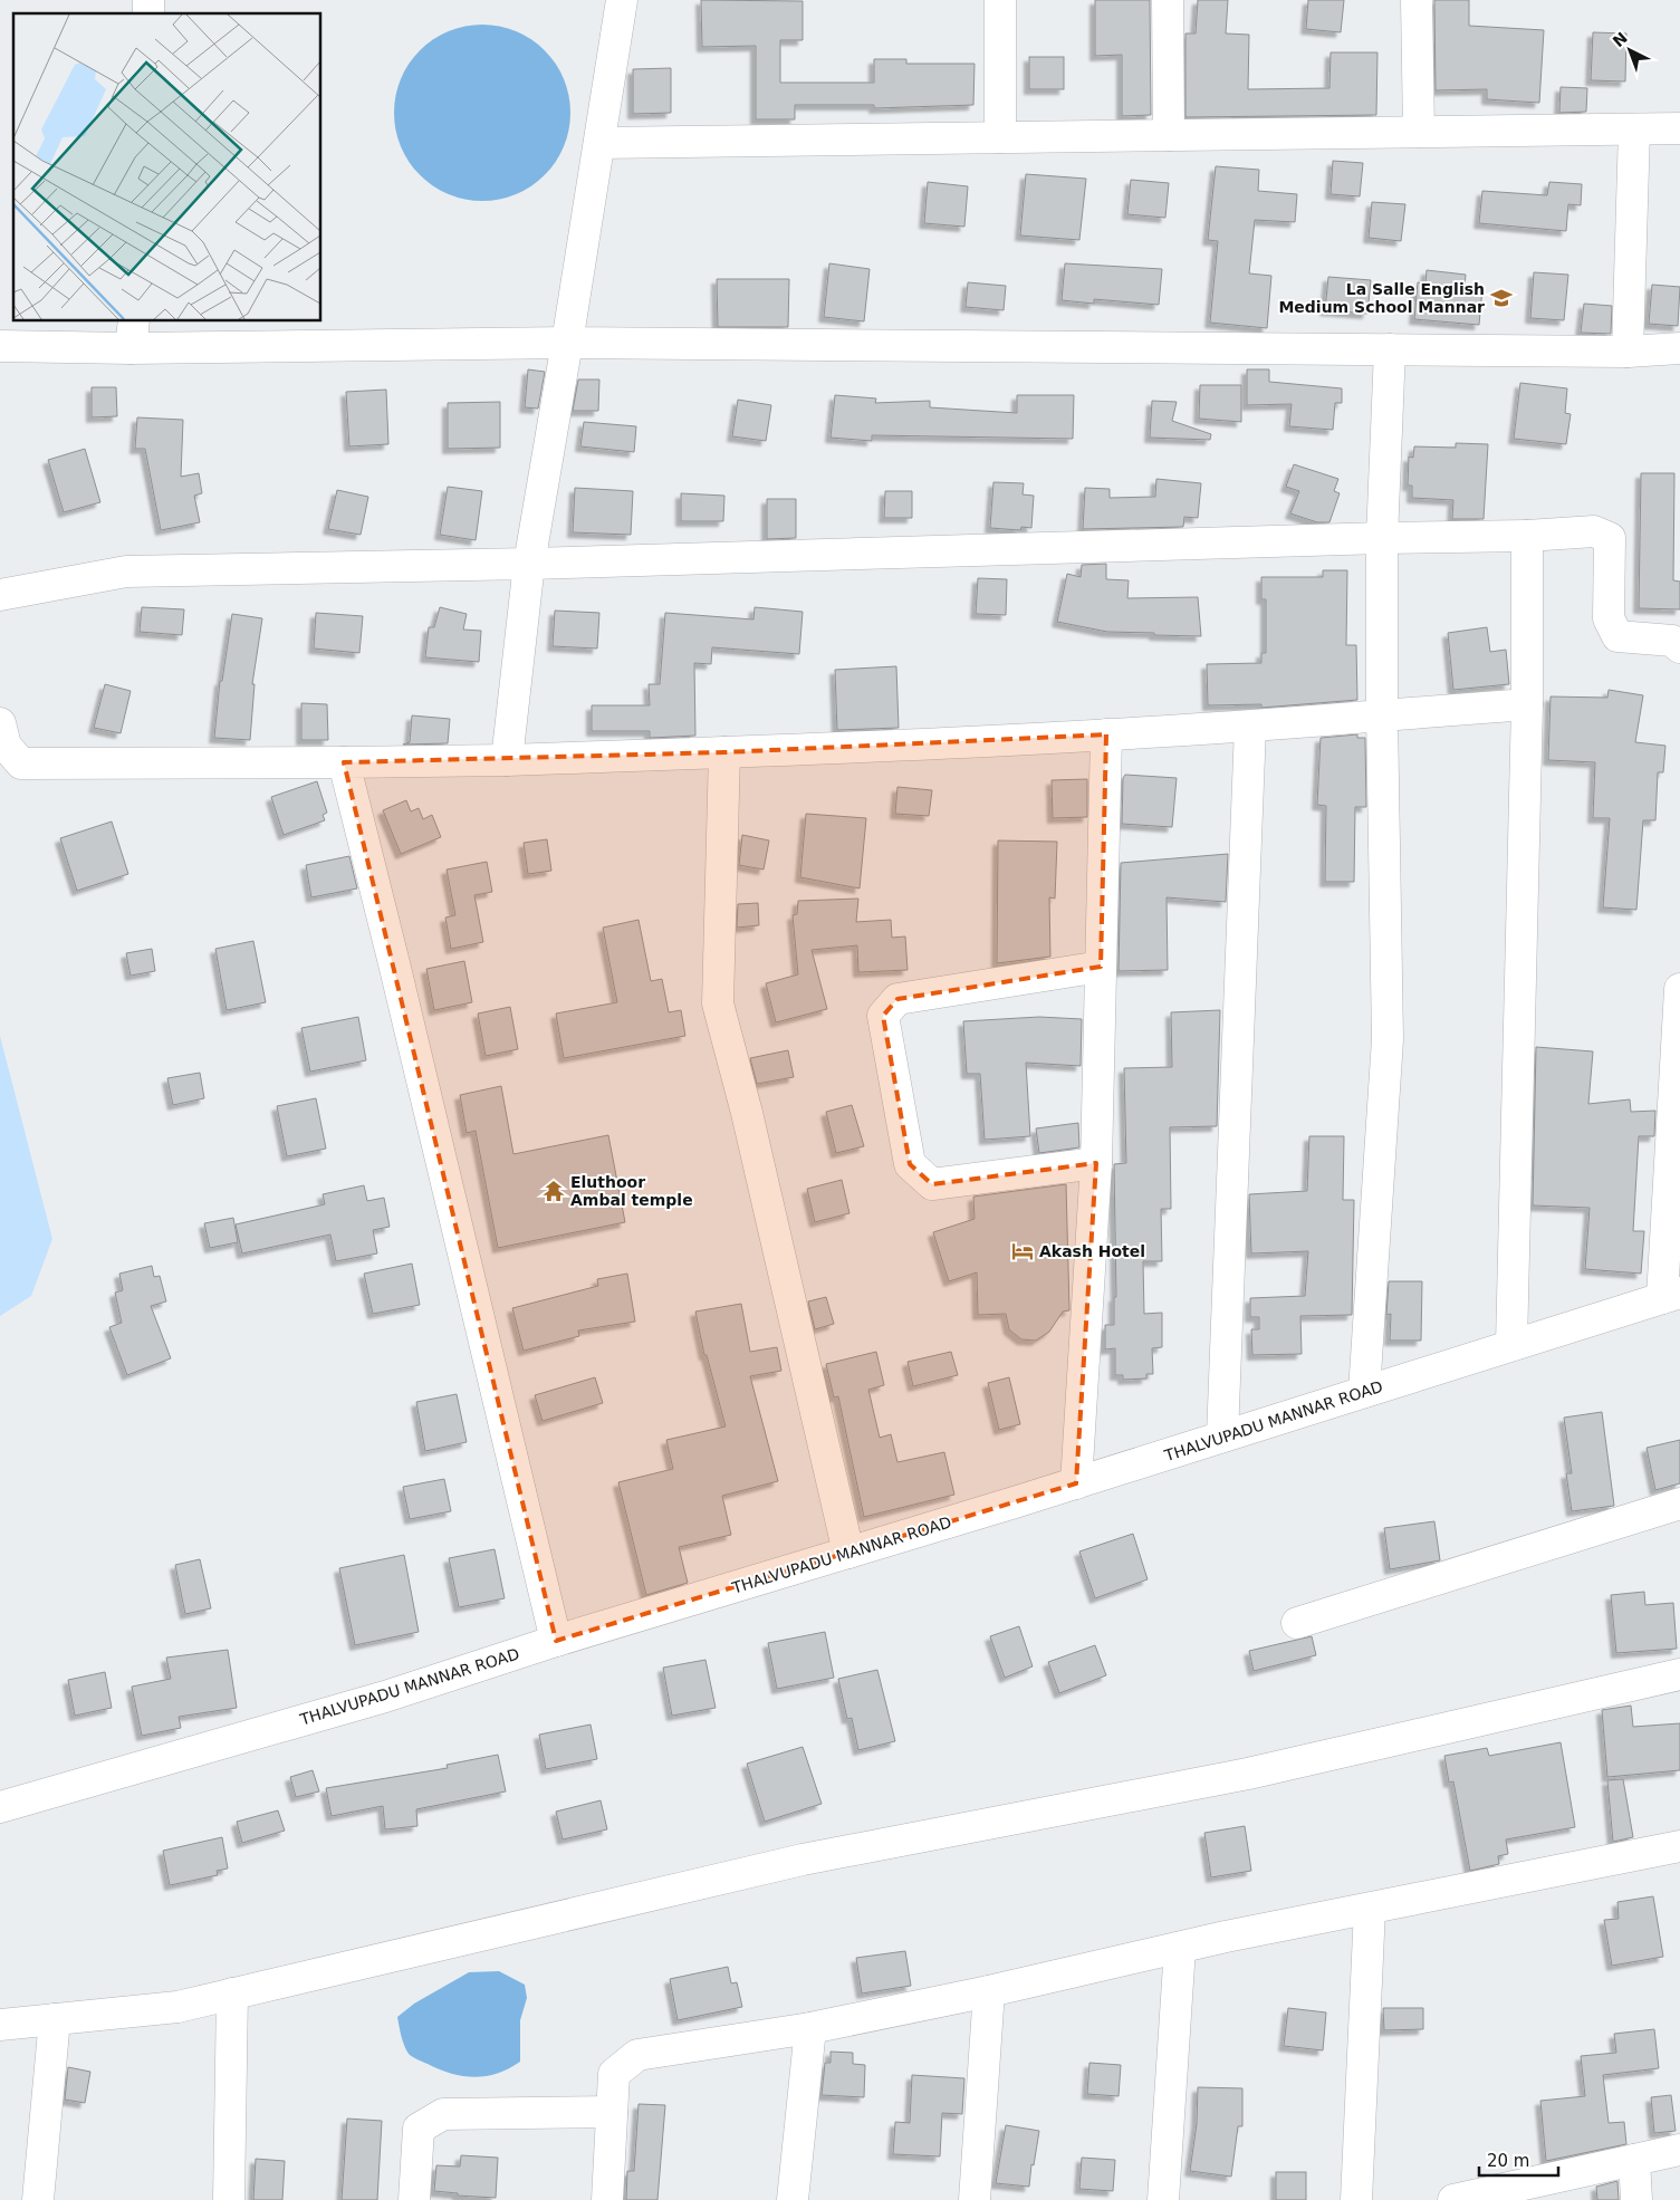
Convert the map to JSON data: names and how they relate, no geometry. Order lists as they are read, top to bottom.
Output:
{
  "streets": {
    "street": ["THALVUPADU MANNAR ROAD"]
  },
  "places": {
    "school or university": ["La Salle English Medium School Mannar"],
    "temple": ["Eluthoor Ambal temple"],
    "hotel": ["Akash Hotel"]
  },
  "scale_bar": "20 m",
  "north": "top left"
}
